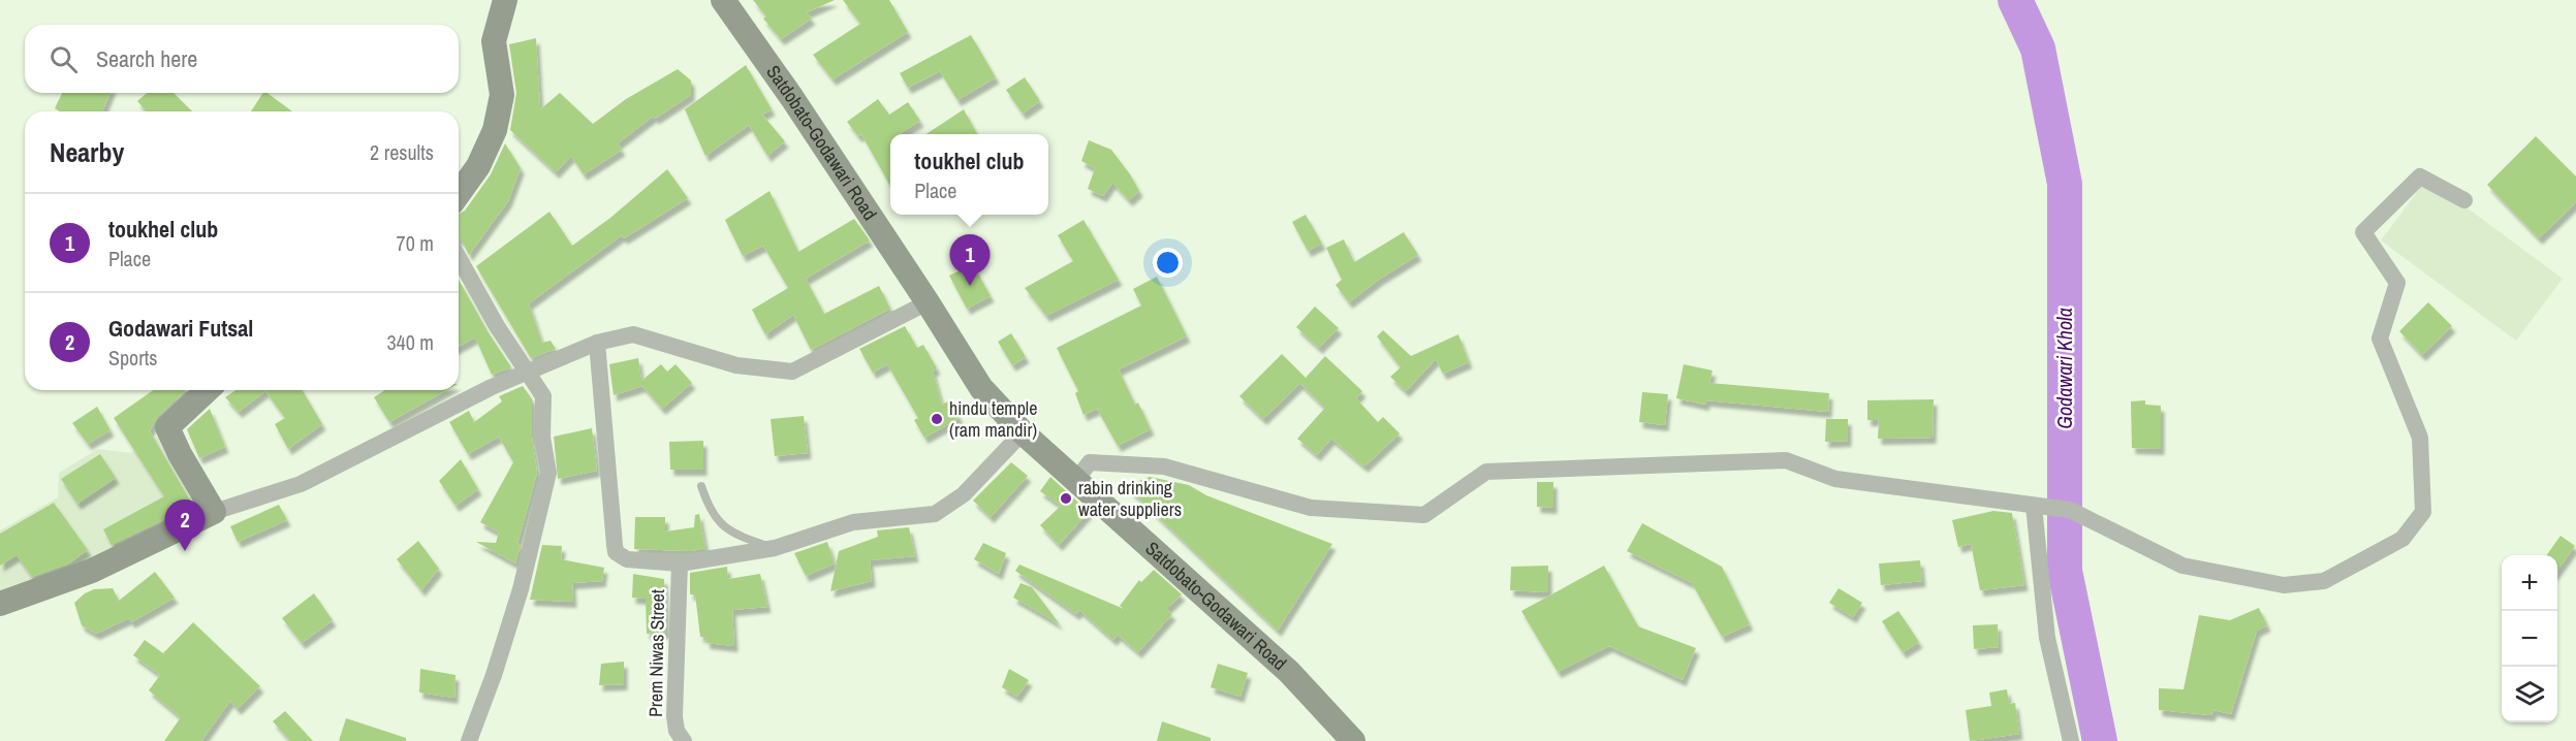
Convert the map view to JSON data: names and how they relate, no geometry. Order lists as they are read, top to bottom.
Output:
{
  "streets": {
    "street": ["Satdobato-Godawari Road", "Prem Niwas Street"]
  },
  "water": ["Godawari Khola"],
  "places": ["hindu temple (ram mandir)", "rabin drinking water suppliers"],
  "page": {
    "search": "Search here",
    "heading": ["Nearby", "2 results"],
    "popup": ["toukhel club", "Place"],
    "list": [
      {
        "mark": "1",
        "name": "toukhel club",
        "note": "Place",
        "value": "70 m"
      },
      {
        "mark": "2",
        "name": "Godawari Futsal",
        "note": "Sports",
        "value": "340 m"
      }
    ],
    "pins": ["1", "2"],
    "map_buttons": ["+", "−"]
  }
}
